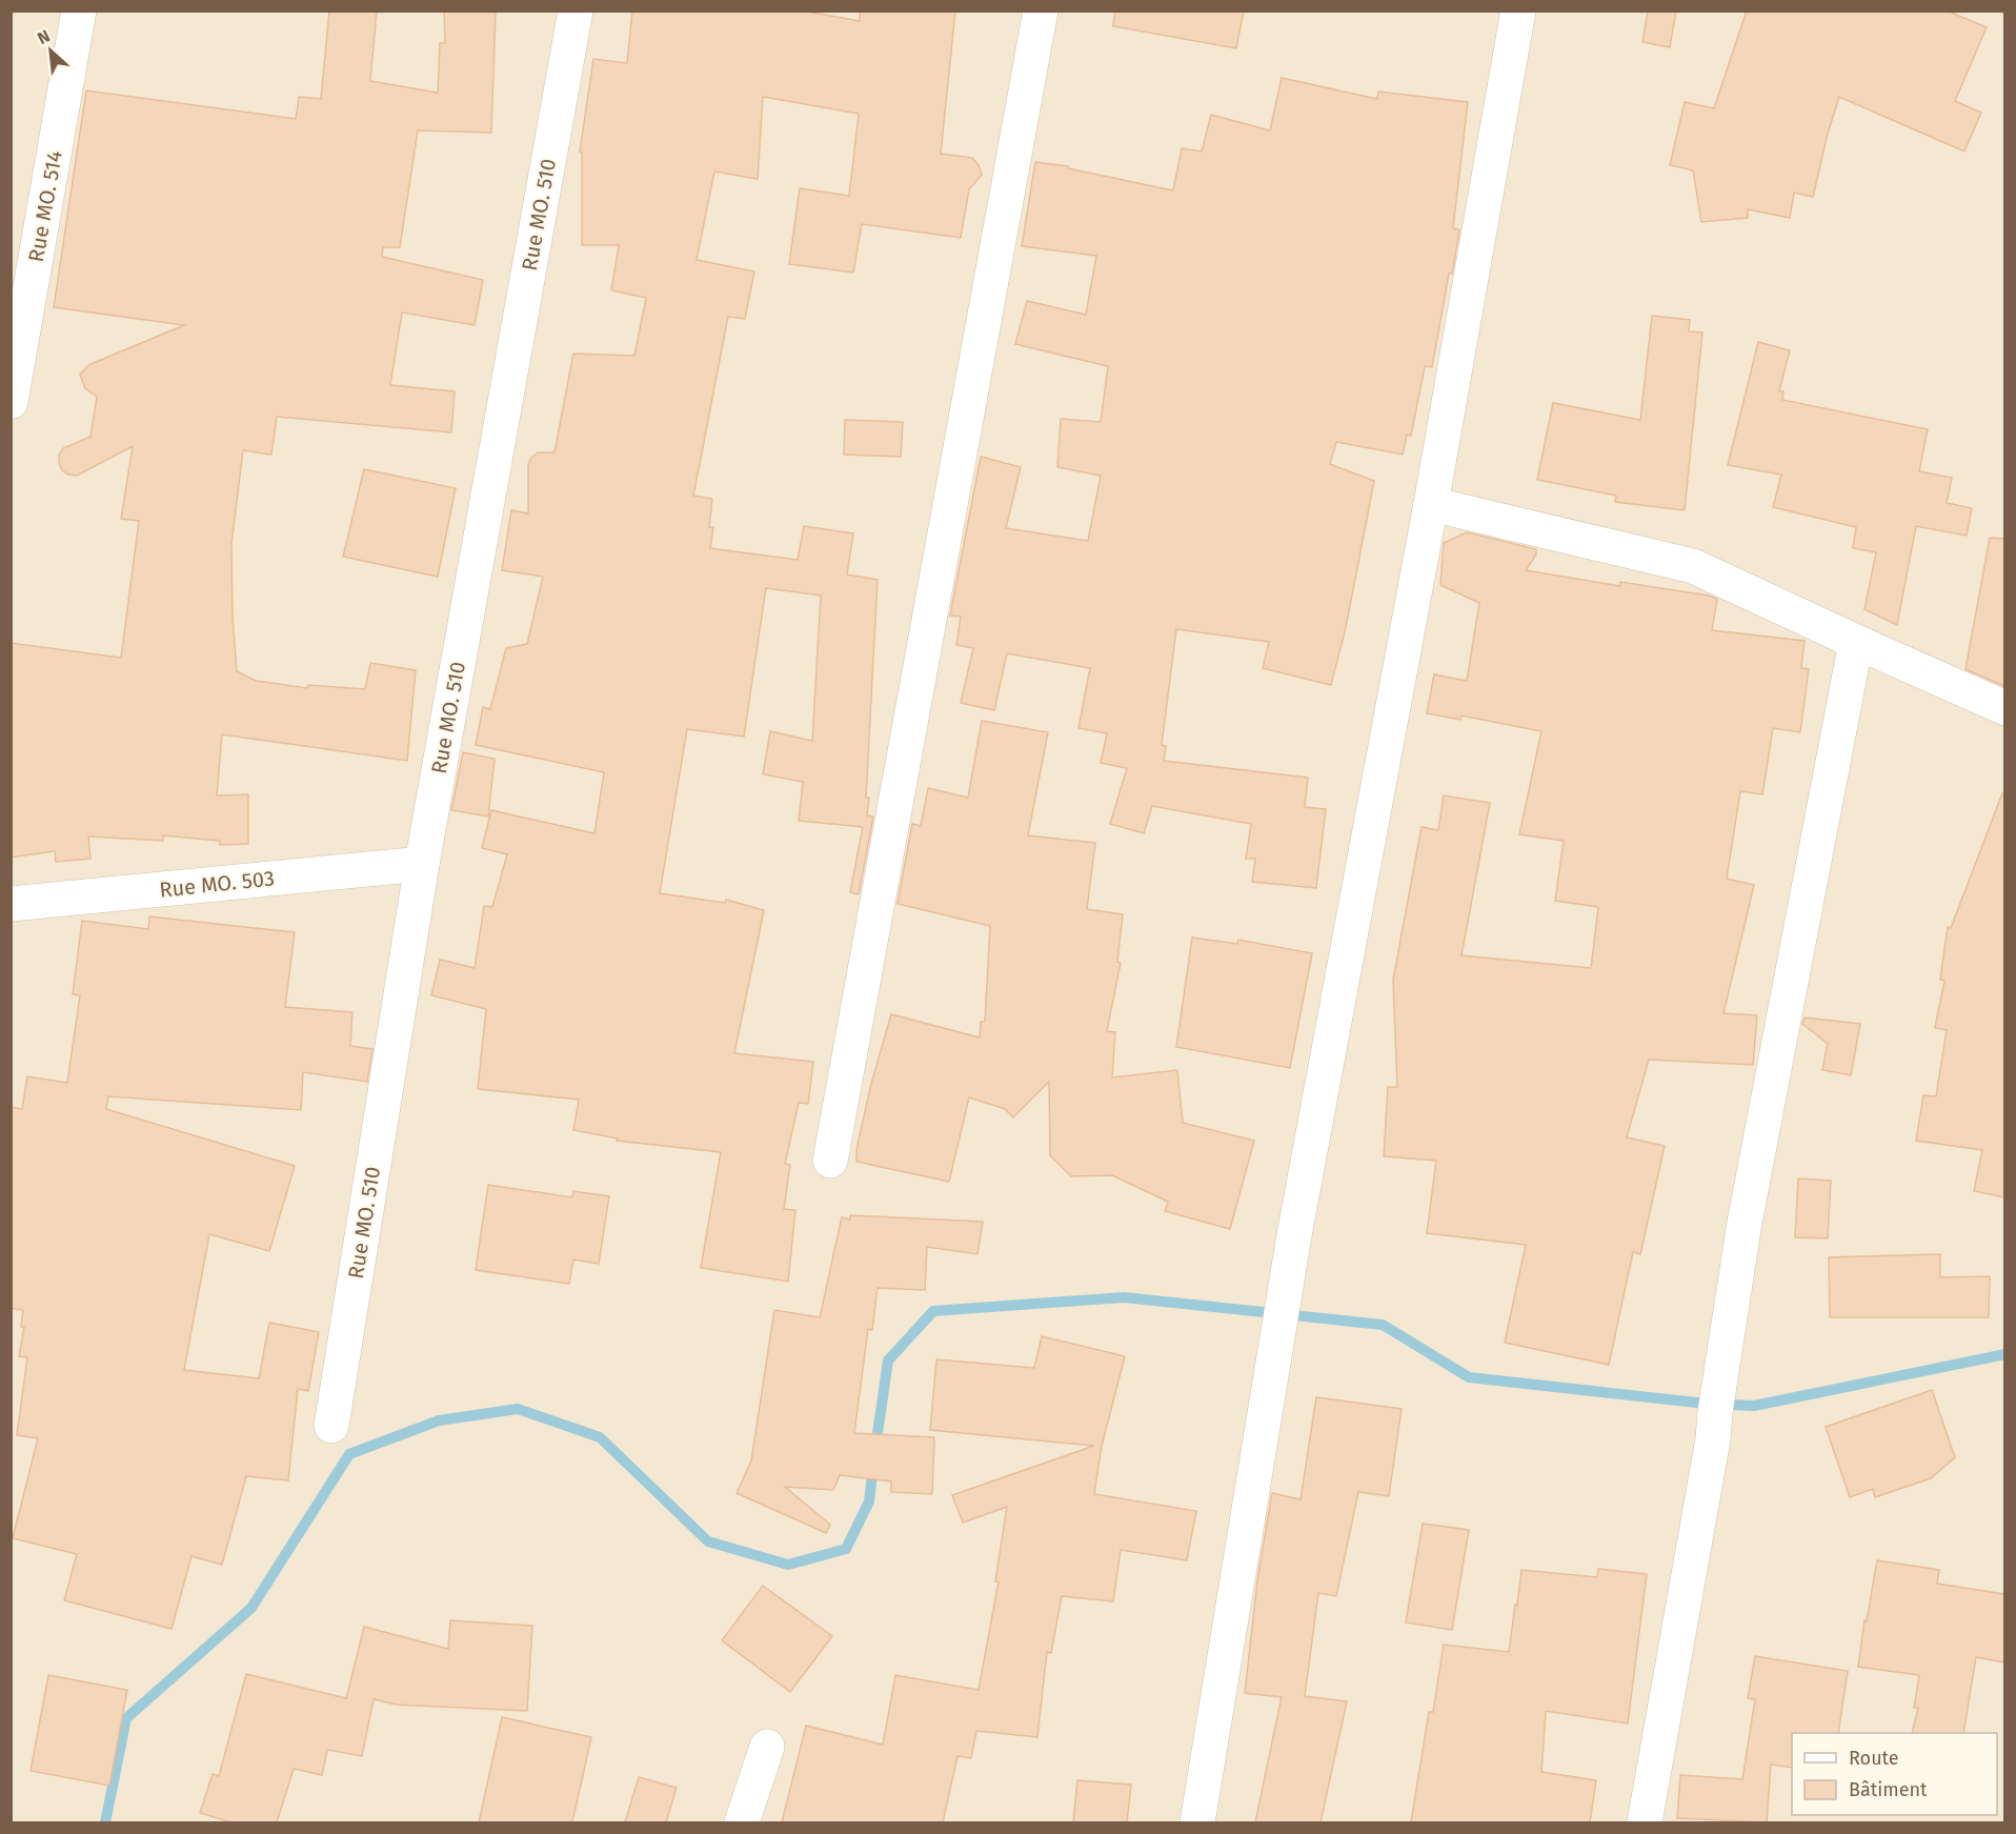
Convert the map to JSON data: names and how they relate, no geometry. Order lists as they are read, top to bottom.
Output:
{
  "streets": {
    "street": ["Rue MO. 514", "Rue MO. 510", "Rue MO. 503"]
  },
  "crossings": [
    ["Rue MO. 510", "Rue MO. 503"]
  ],
  "legend": ["Route", "Bâtiment"],
  "north": "top left"
}
